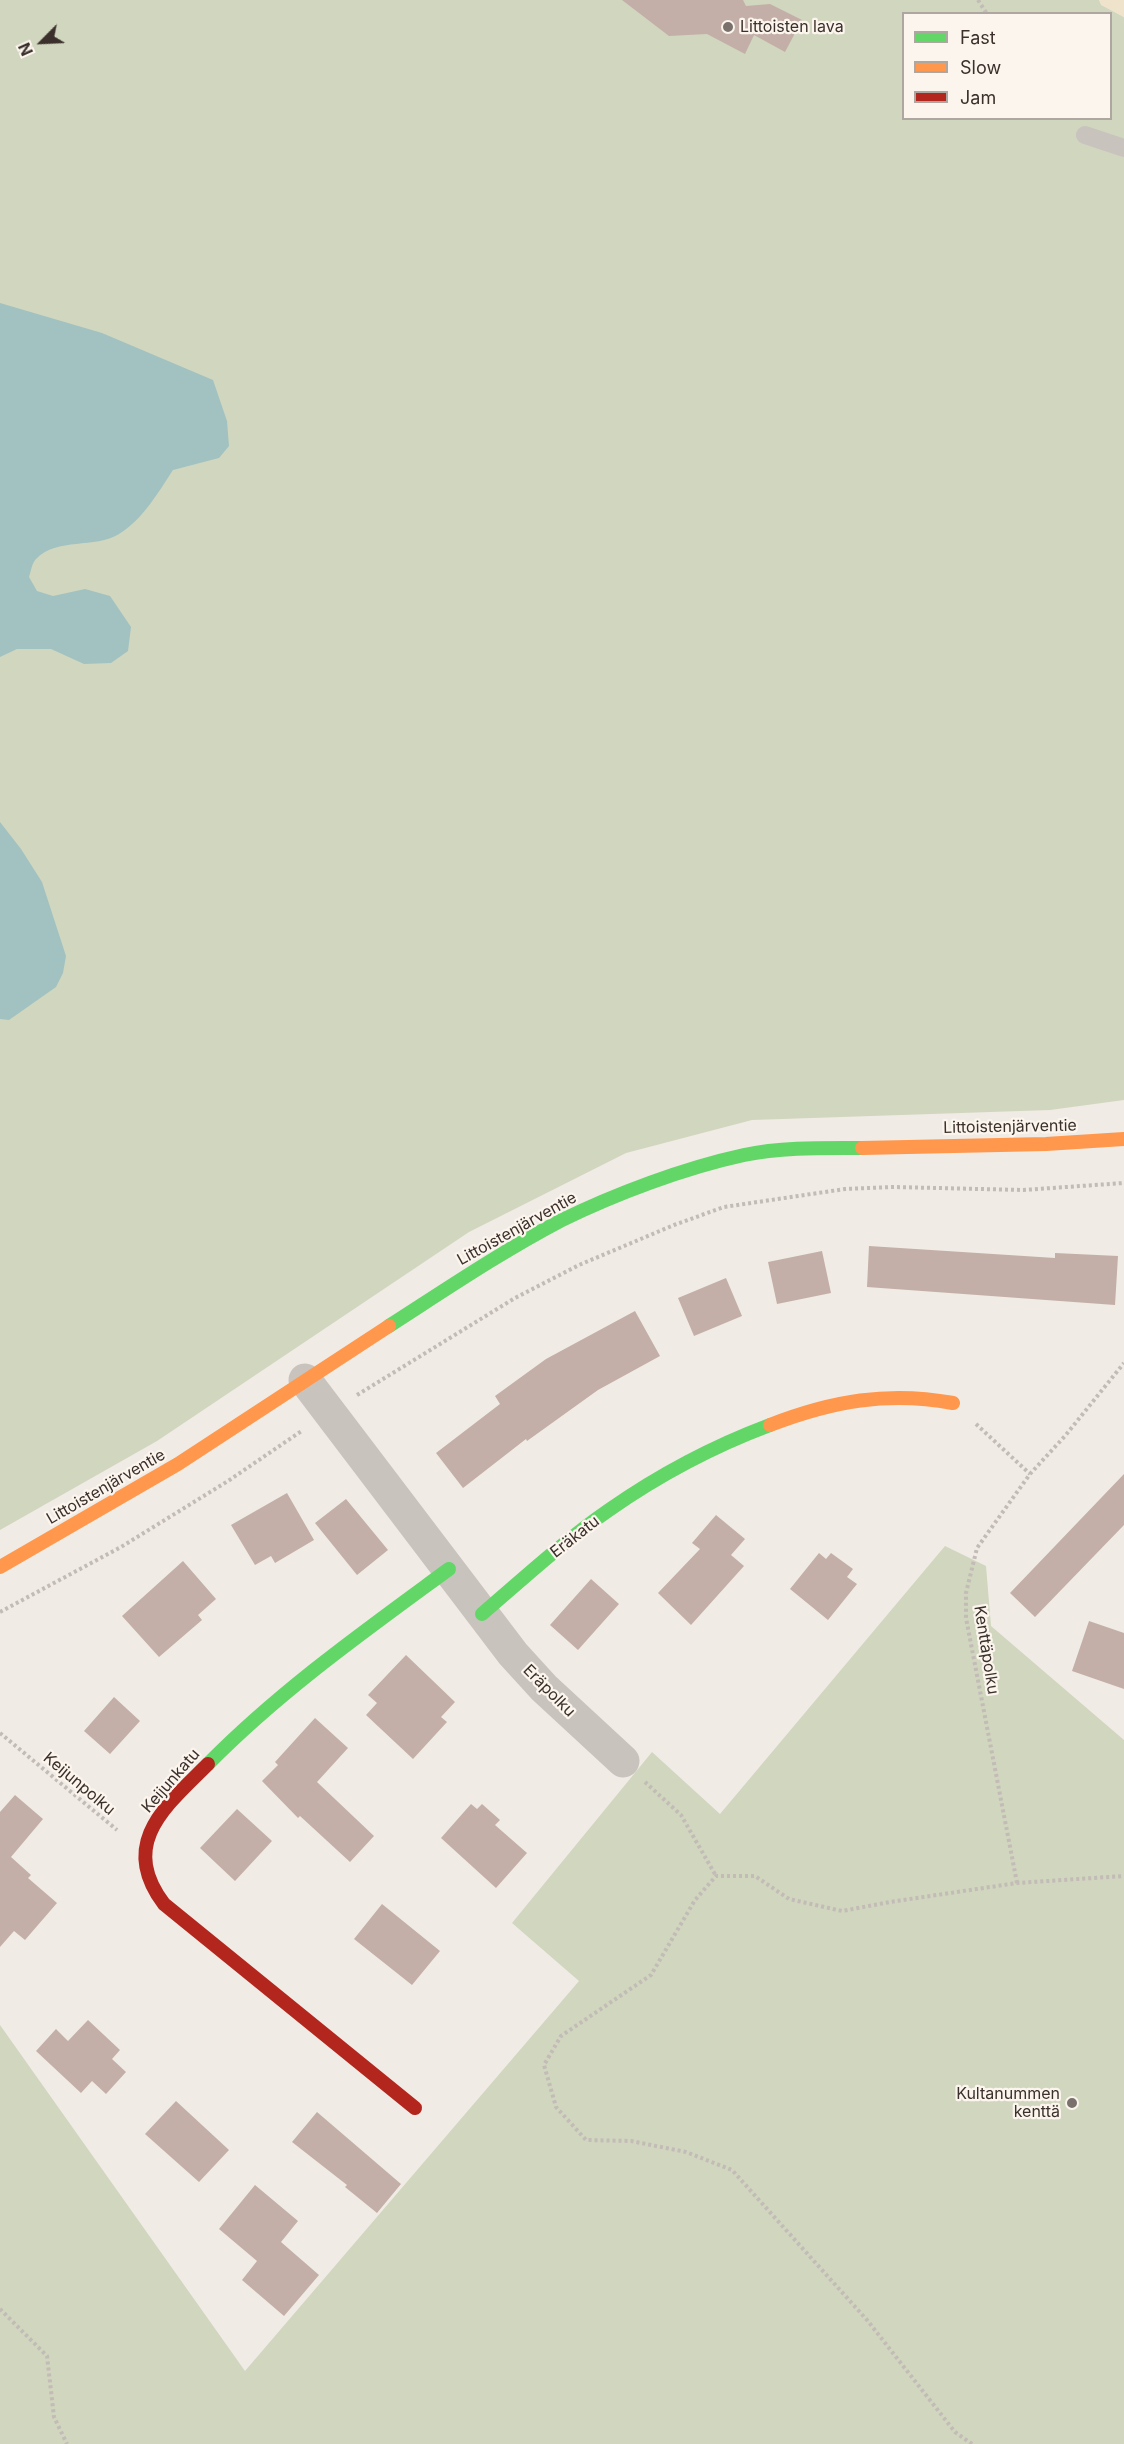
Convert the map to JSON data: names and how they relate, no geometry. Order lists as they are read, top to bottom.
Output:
{
  "streets": {
    "street": [
      "Littoistenjärventie",
      "Eräkatu",
      "Eräpolku",
      "Keijunkatu"
    ],
    "path": ["Kenttäpolku", "Keijunpolku"]
  },
  "crossings": [
    ["Eräkatu", "Eräpolku"],
    ["Keijunkatu", "Keijunpolku"]
  ],
  "places": ["Littoisten lava", "Kultanummen kenttä"],
  "legend": ["Fast", "Slow", "Jam"],
  "north": "bottom left"
}
